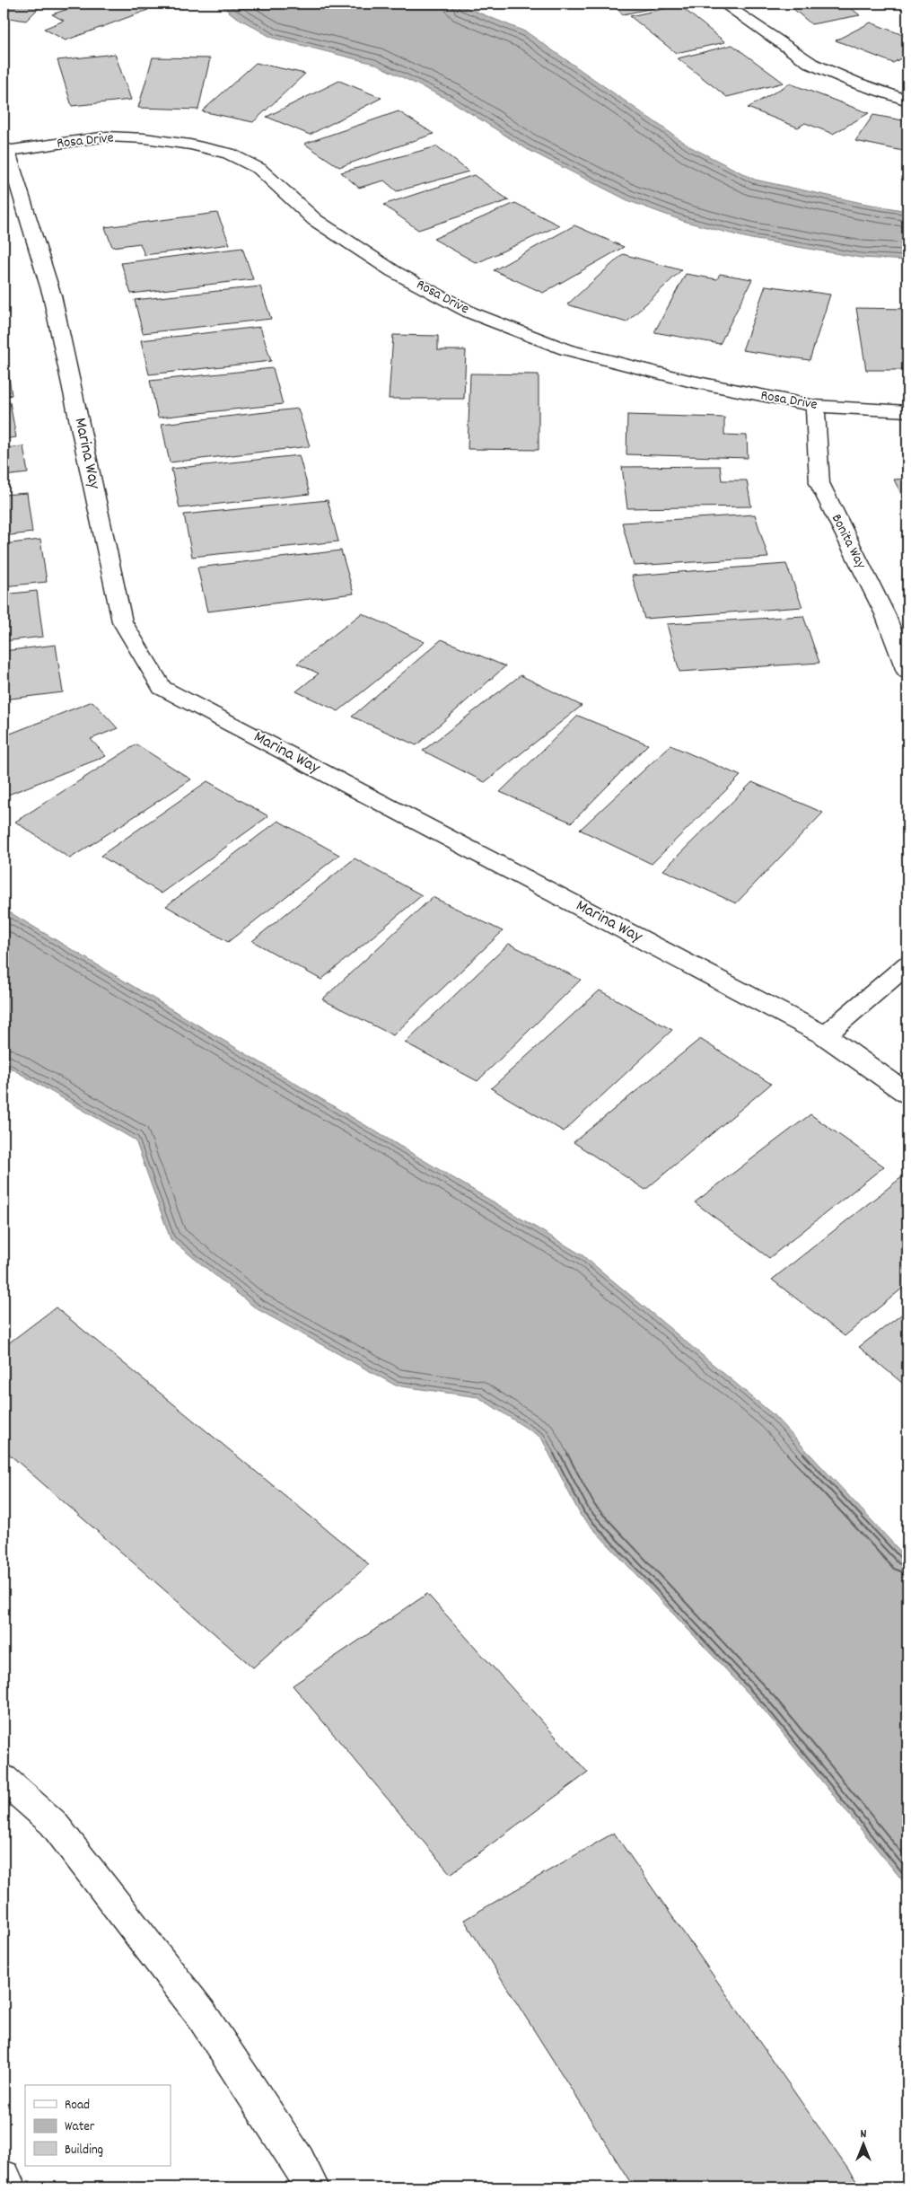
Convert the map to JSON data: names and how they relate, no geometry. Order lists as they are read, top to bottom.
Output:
{
  "streets": {
    "street": ["Rosa Drive", "Marina Way", "Bonita Way"]
  },
  "crossings": [
    ["Rosa Drive", "Marina Way"],
    ["Rosa Drive", "Bonita Way"]
  ],
  "legend": ["Road", "Water", "Building"],
  "north": "top"
}
